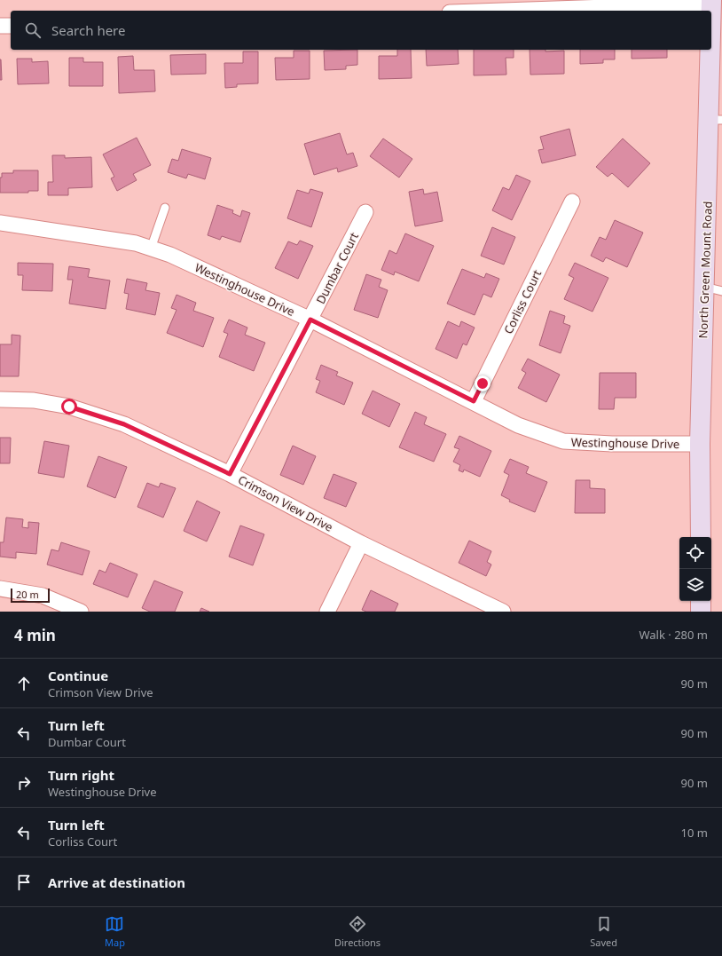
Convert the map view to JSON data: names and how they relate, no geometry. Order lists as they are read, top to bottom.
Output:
{
  "streets": {
    "street": [
      "Dumbar Court",
      "North Green Mount Road",
      "Westinghouse Drive",
      "Corliss Court",
      "Crimson View Drive"
    ]
  },
  "crossings": [
    ["Dumbar Court", "Westinghouse Drive"],
    ["Dumbar Court", "Crimson View Drive"],
    ["North Green Mount Road", "Westinghouse Drive"],
    ["Westinghouse Drive", "Corliss Court"]
  ],
  "scale_bar": "20 m",
  "page": {
    "search": "Search here",
    "scale": "20 m",
    "heading": ["4 min", "Walk · 280 m"],
    "list": [
      ["Continue", "Crimson View Drive", "90 m"],
      ["Turn left", "Dumbar Court", "90 m"],
      ["Turn right", "Westinghouse Drive", "90 m"],
      ["Turn left", "Corliss Court", "10 m"],
      "Arrive at destination"
    ],
    "nav": ["Map", "Directions", "Saved"]
  }
}
